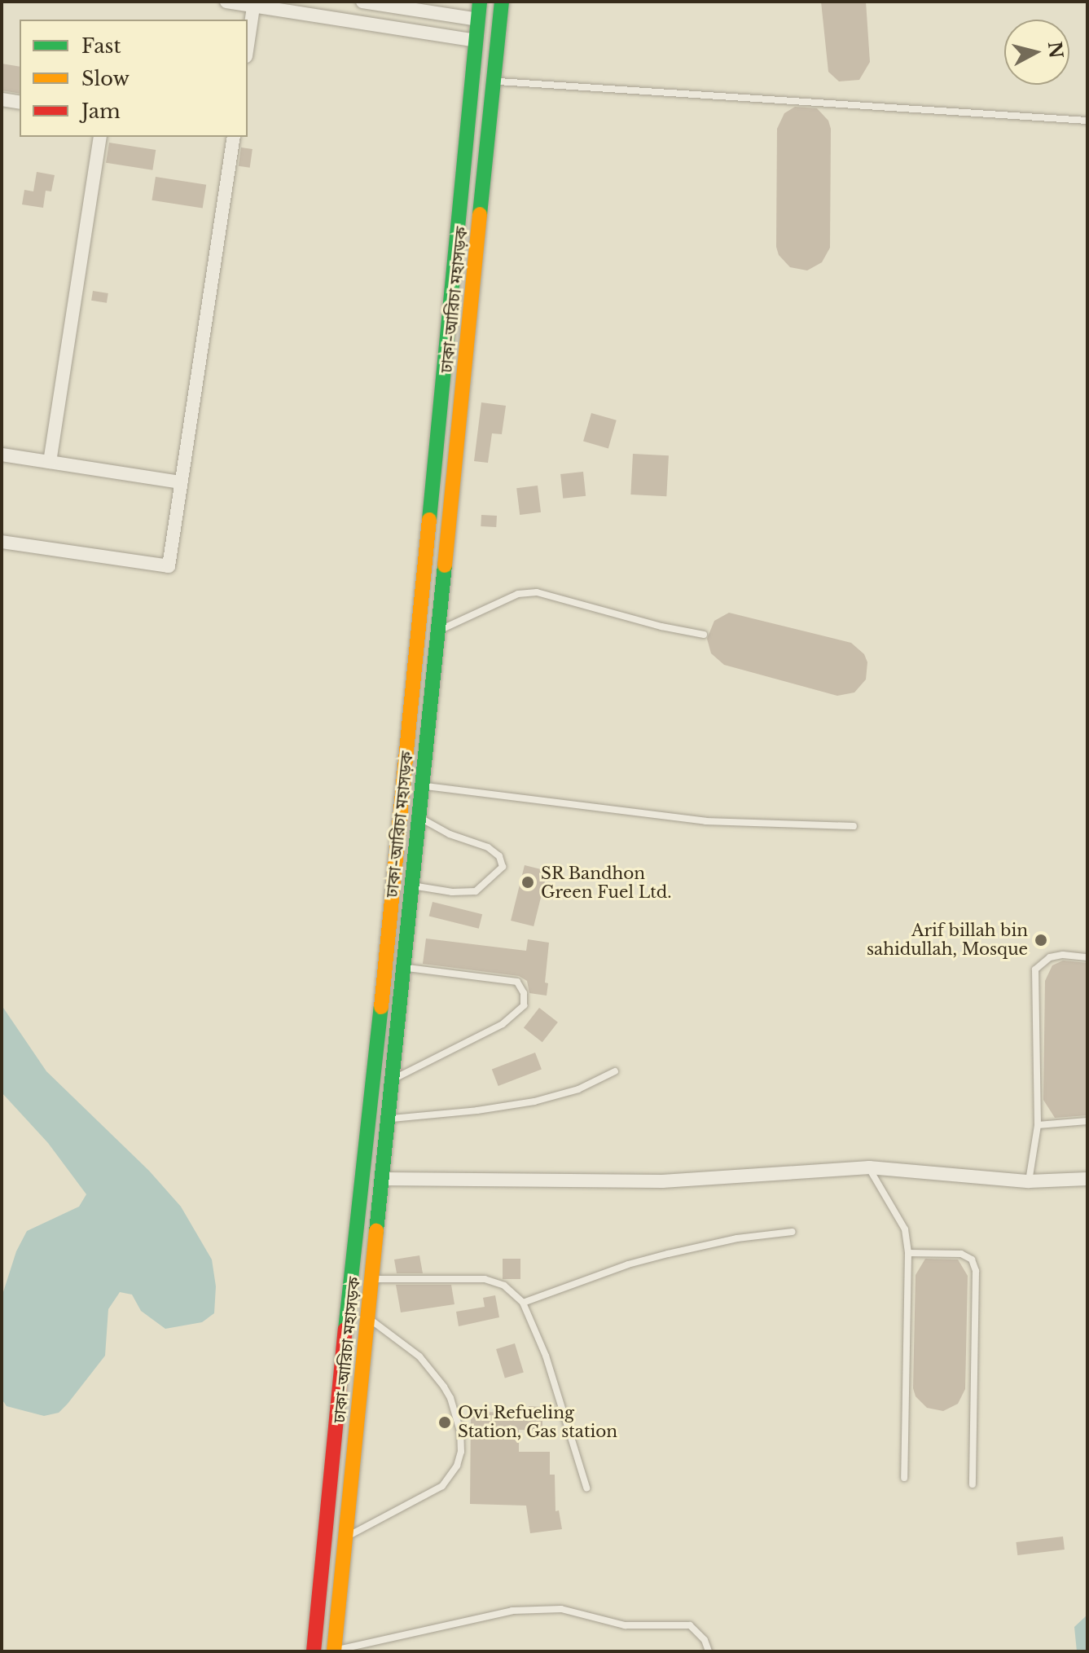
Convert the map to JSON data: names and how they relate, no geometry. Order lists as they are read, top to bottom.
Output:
{
  "streets": {
    "highway": ["ঢাকা-আরিচা মহাসড়ক"]
  },
  "places": ["SR Bandhon Green Fuel Ltd.", "Arif billah bin sahidullah, Mosque", "Ovi Refueling Station, Gas station"],
  "legend": ["Fast", "Slow", "Jam"],
  "north": "right"
}
